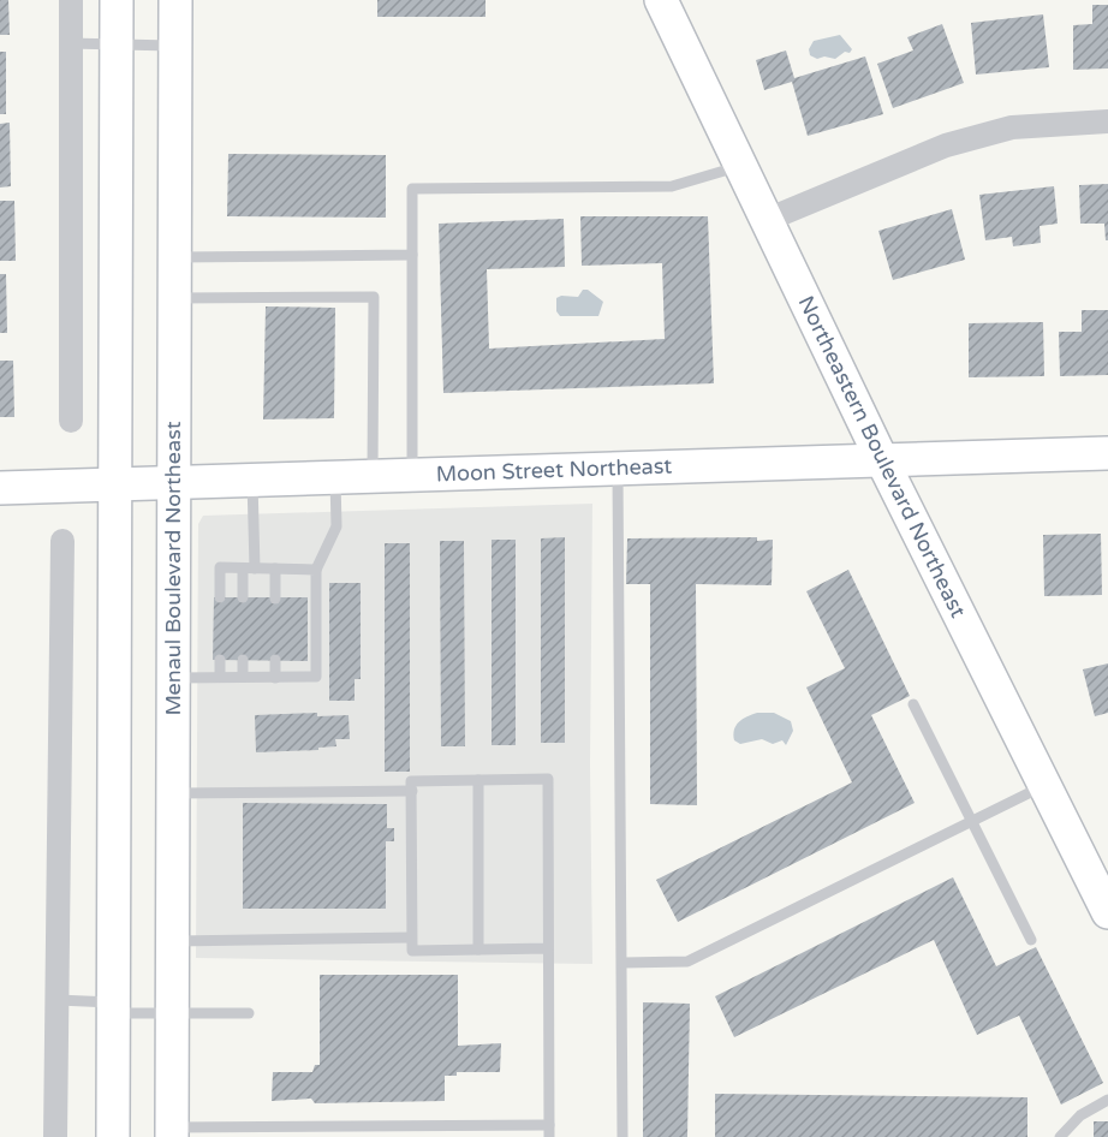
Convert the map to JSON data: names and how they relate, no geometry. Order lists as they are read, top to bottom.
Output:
{
  "streets": {
    "main road": ["Northeastern Boulevard Northeast", "Moon Street Northeast", "Menaul Boulevard Northeast"]
  },
  "crossings": [
    ["Northeastern Boulevard Northeast", "Moon Street Northeast"],
    ["Moon Street Northeast", "Menaul Boulevard Northeast"]
  ]
}
